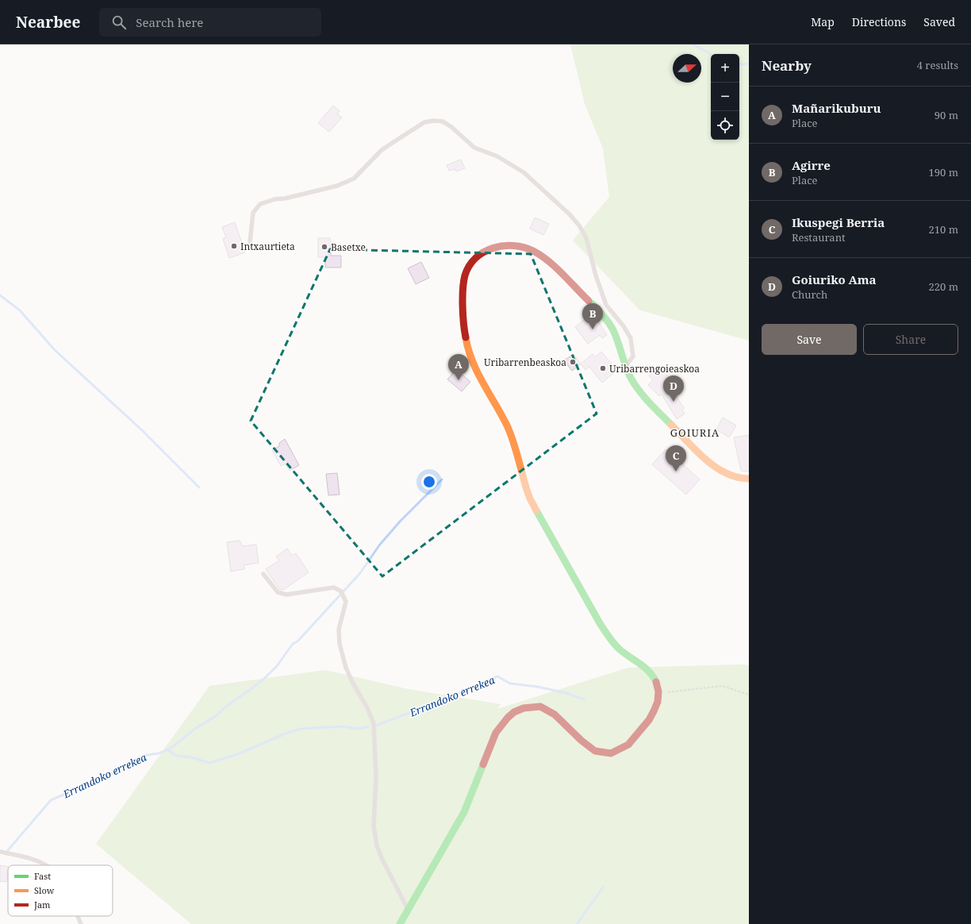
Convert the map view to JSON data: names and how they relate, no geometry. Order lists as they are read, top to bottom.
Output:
{
  "districts": ["GOIURIA"],
  "water": ["Errandoko errekea"],
  "places": [
    "Intxaurtieta",
    "Basetxe",
    "Uribarrenbeaskoa",
    "Uribarrengoieaskoa"
  ],
  "legend": ["Fast", "Slow", "Jam"],
  "north": "right",
  "page": {
    "header": "Nearbee",
    "search": "Search here",
    "nav": ["Map", "Directions", "Saved"],
    "heading": ["Nearby", "4 results"],
    "map_buttons": ["+", "−"],
    "list": [
      {
        "mark": "A",
        "name": "Mañarikuburu",
        "note": "Place",
        "value": "90 m"
      },
      {
        "mark": "B",
        "name": "Agirre",
        "note": "Place",
        "value": "190 m"
      },
      {
        "mark": "C",
        "name": "Ikuspegi Berria",
        "note": "Restaurant",
        "value": "210 m"
      },
      {
        "mark": "D",
        "name": "Goiuriko Ama",
        "note": "Church",
        "value": "220 m"
      }
    ],
    "pins": [
      "B",
      "A",
      "D",
      "C"
    ],
    "buttons": ["Save", "Share"]
  }
}
